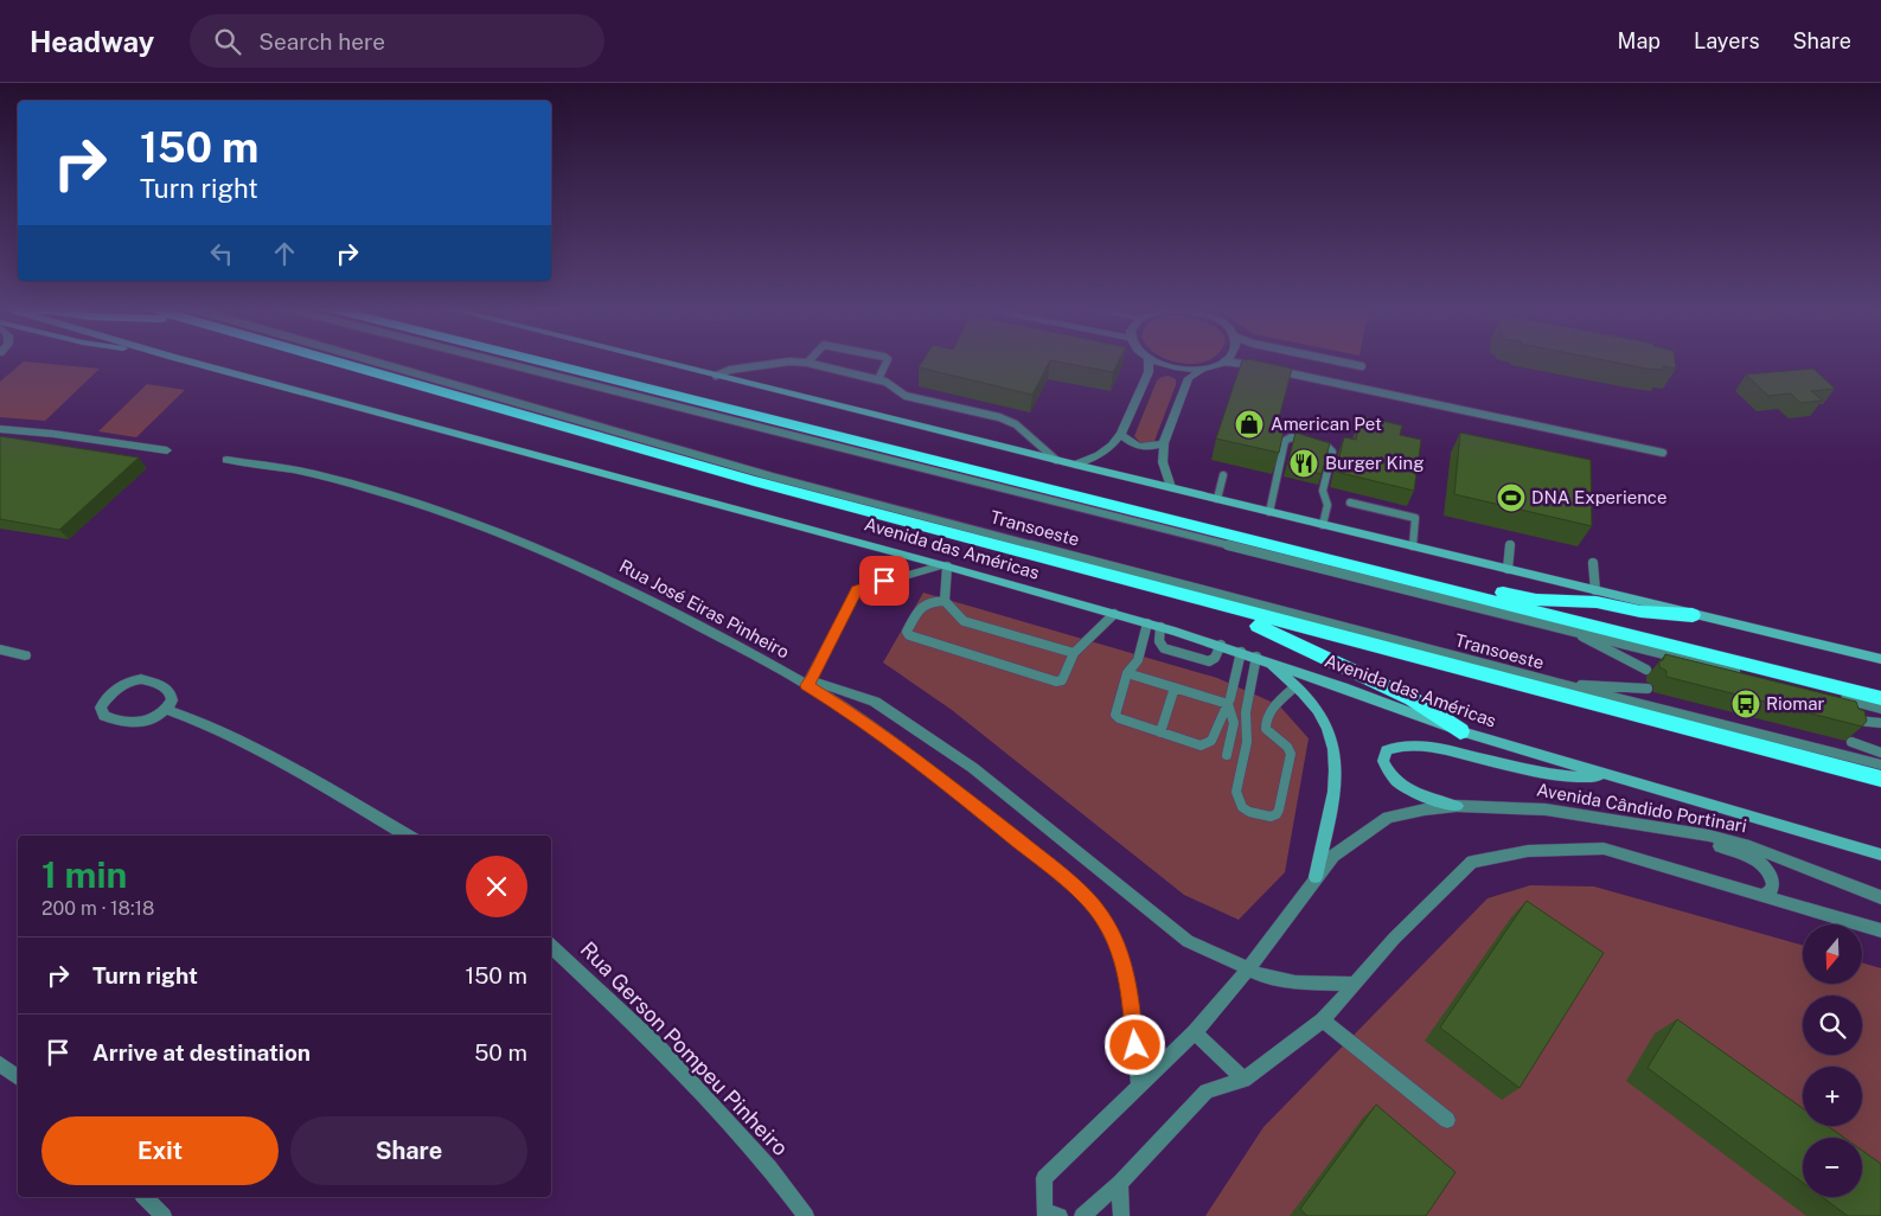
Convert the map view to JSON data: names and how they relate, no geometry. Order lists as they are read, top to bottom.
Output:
{
  "streets": {
    "highway": ["Avenida das Américas"],
    "street": ["Rua José Eiras Pinheiro", "Avenida Cândido Portinari", "Rua Gerson Pompeu Pinheiro"],
    "lane": ["Transoeste"]
  },
  "crossings": [
    ["Rua José Eiras Pinheiro", "Avenida Cândido Portinari"]
  ],
  "places": {
    "shop": ["American Pet"],
    "restaurant": ["Burger King"],
    "sports": ["DNA Experience"],
    "bus stop": ["Riomar"]
  },
  "north": "bottom",
  "page": {
    "header": "Headway",
    "search": "Search here",
    "nav": ["Map", "Layers", "Share"],
    "turn": ["150 m", "Turn right"],
    "heading": ["1 min", "200 m · 18:18"],
    "map_buttons": ["+", "−"],
    "list": [
      {
        "name": "Turn right",
        "value": "150 m"
      },
      {
        "name": "Arrive at destination",
        "value": "50 m"
      }
    ],
    "buttons": ["Exit", "Share"]
  }
}
